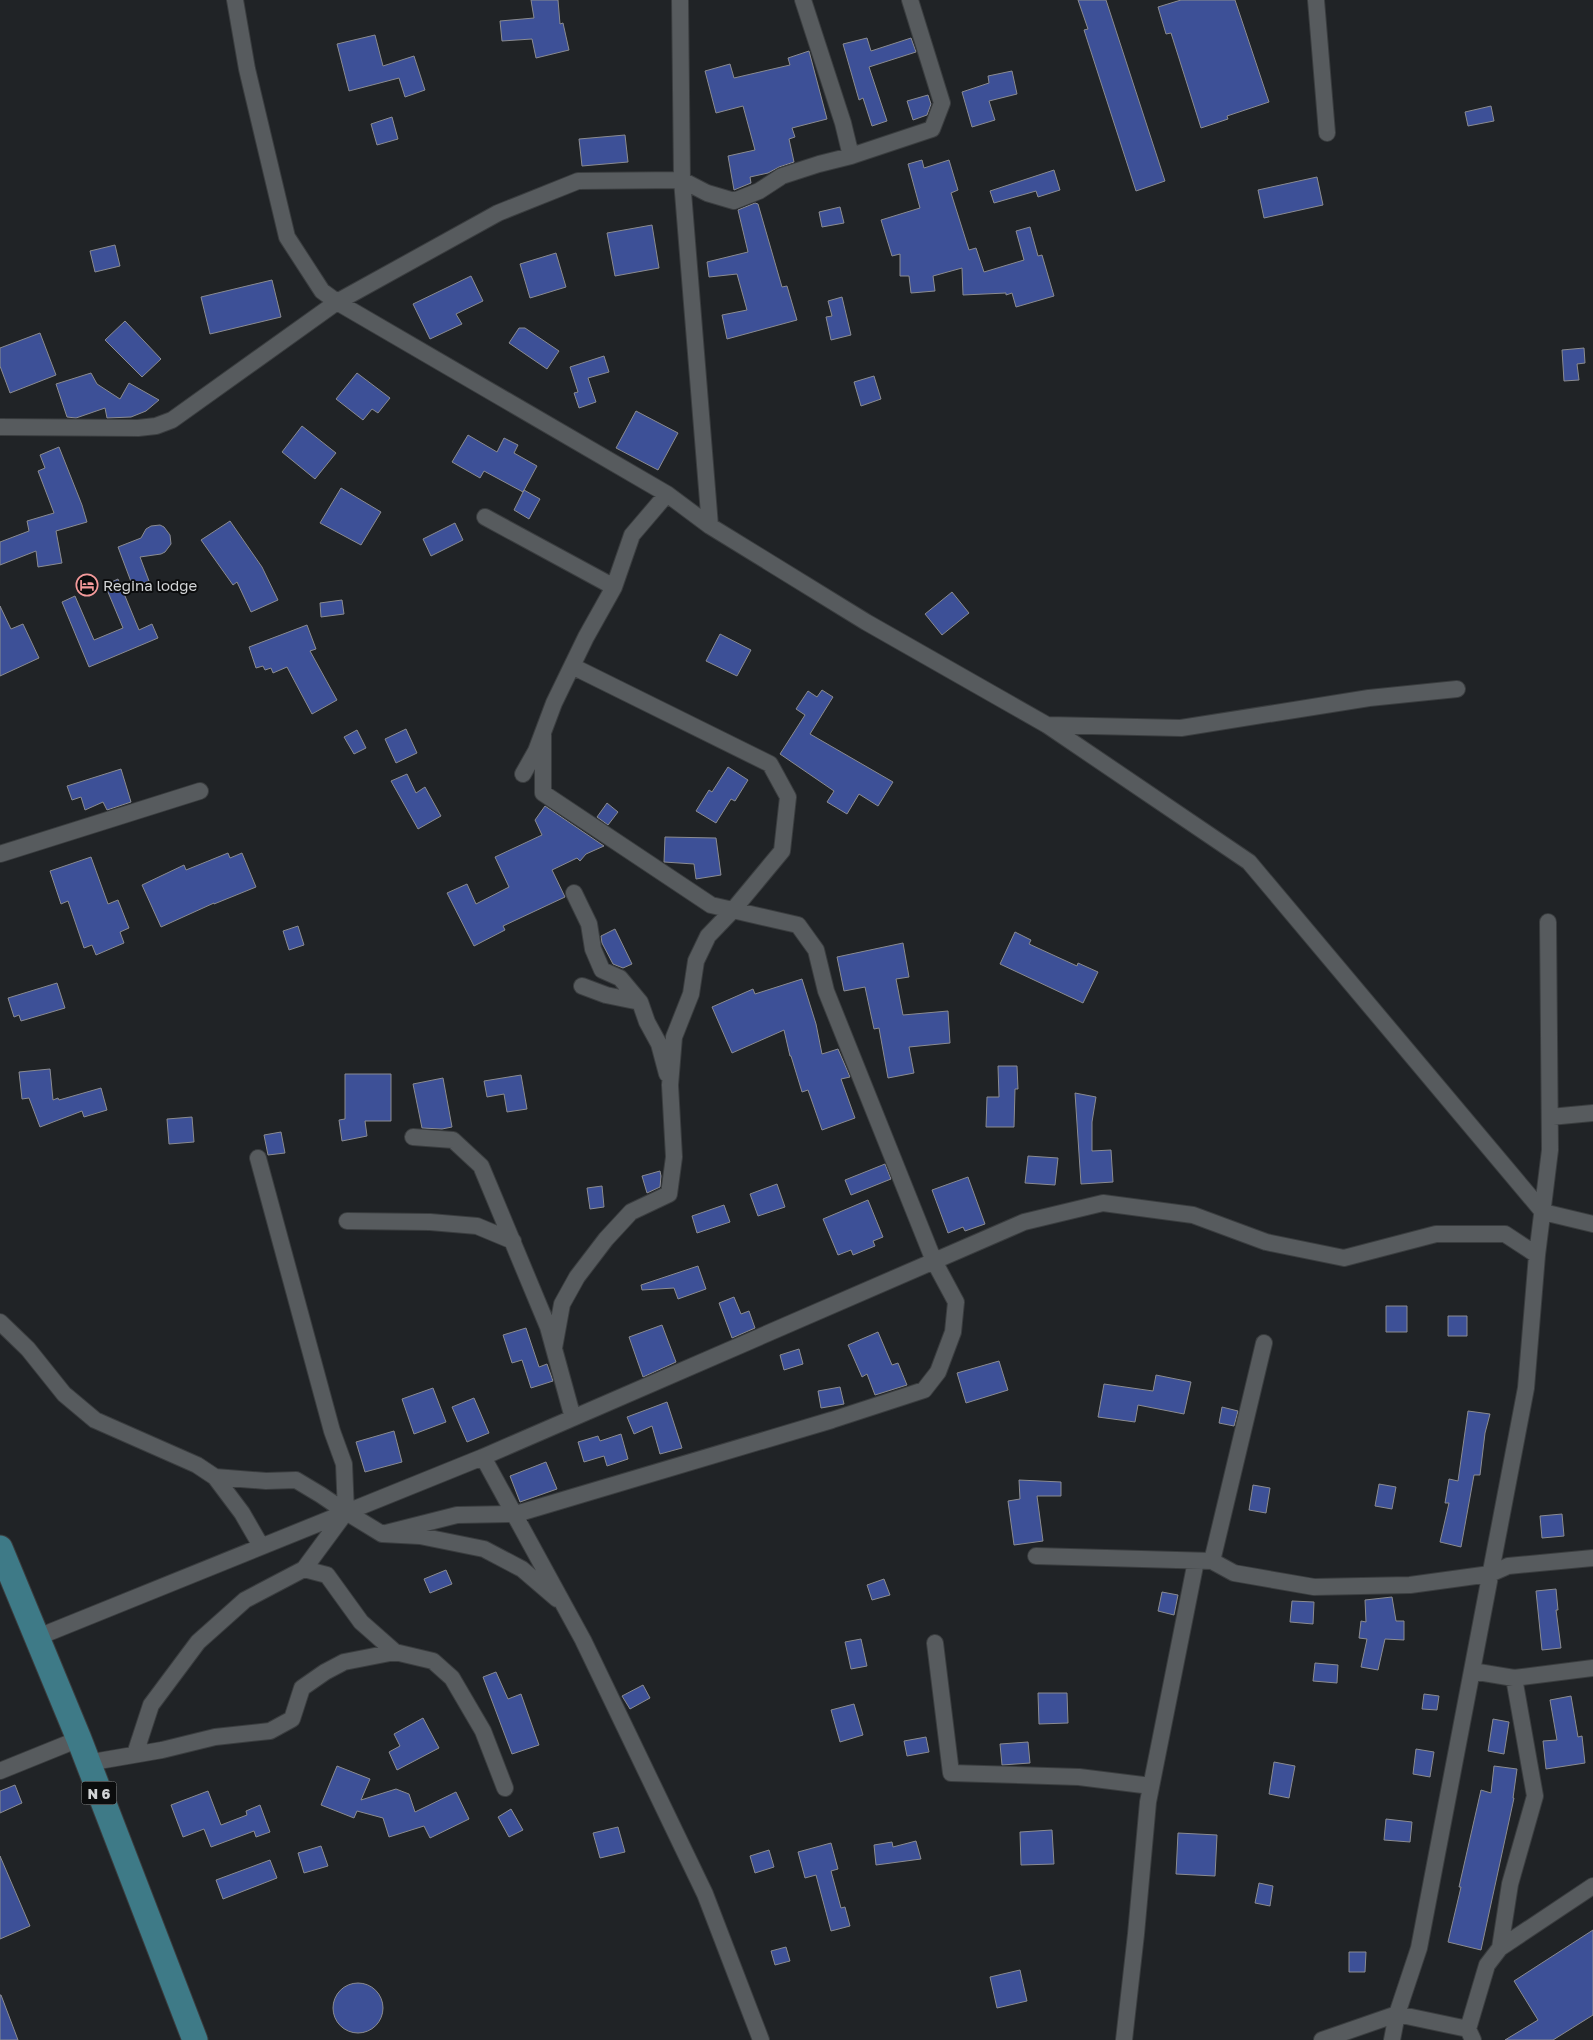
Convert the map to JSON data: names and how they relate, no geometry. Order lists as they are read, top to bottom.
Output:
{
  "streets": {
    "main road": ["N 6"]
  },
  "places": {
    "hotel": ["Regina lodge"]
  }
}
